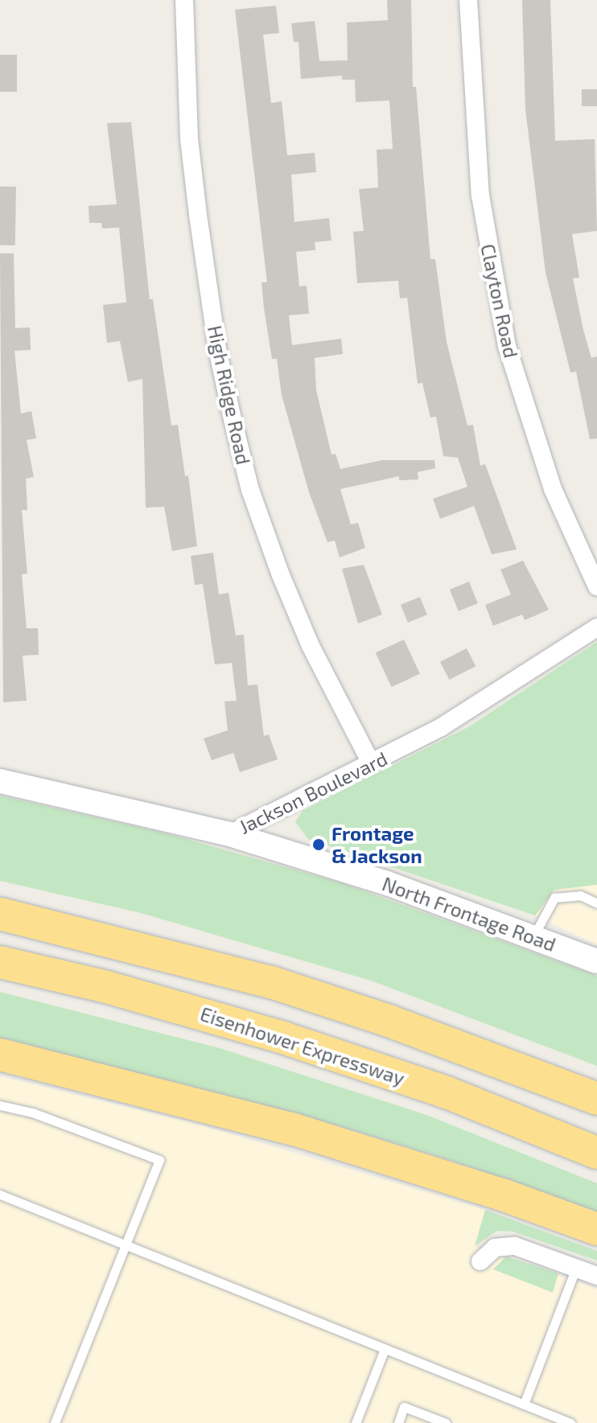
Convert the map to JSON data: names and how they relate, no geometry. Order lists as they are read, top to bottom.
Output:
{
  "streets": {
    "highway": ["Eisenhower Expressway"],
    "main road": ["Jackson Boulevard", "North Frontage Road"],
    "street": ["Clayton Road", "High Ridge Road"]
  },
  "crossings": [
    ["High Ridge Road", "Jackson Boulevard"],
    ["Jackson Boulevard", "North Frontage Road"]
  ],
  "places": ["Frontage & Jackson"]
}
